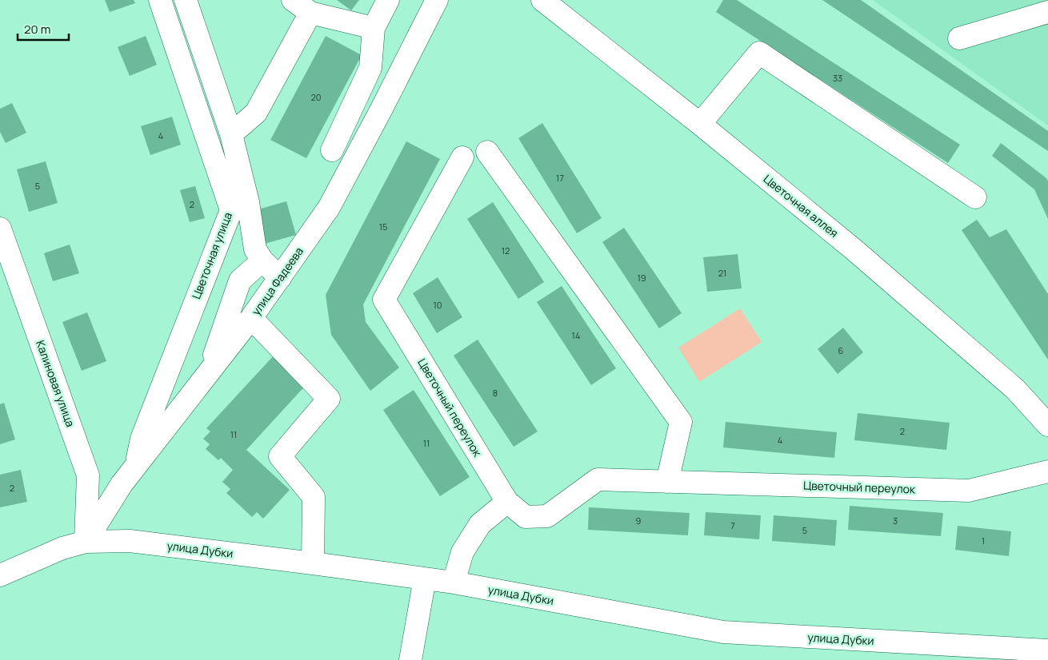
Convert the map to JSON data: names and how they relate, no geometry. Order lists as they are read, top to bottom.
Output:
{
  "streets": {
    "street": [
      "Цветочная аллея",
      "Цветочная улица",
      "улица Фадеева",
      "Калиновая улица",
      "Цветочный переулок",
      "улица Дубки"
    ]
  },
  "crossings": [
    ["Цветочная улица", "улица Фадеева"],
    ["улица Фадеева", "Калиновая улица"],
    ["улица Фадеева", "улица Дубки"],
    ["Калиновая улица", "улица Дубки"]
  ],
  "house_numbers": [
    "33",
    "20",
    "4",
    "17",
    "5",
    "2",
    "15",
    "12",
    "21",
    "19",
    "10",
    "14",
    "6",
    "8",
    "2",
    "11",
    "4",
    "11",
    "2",
    "9",
    "3",
    "7",
    "5",
    "1"
  ],
  "scale_bar": "20 m"
}
